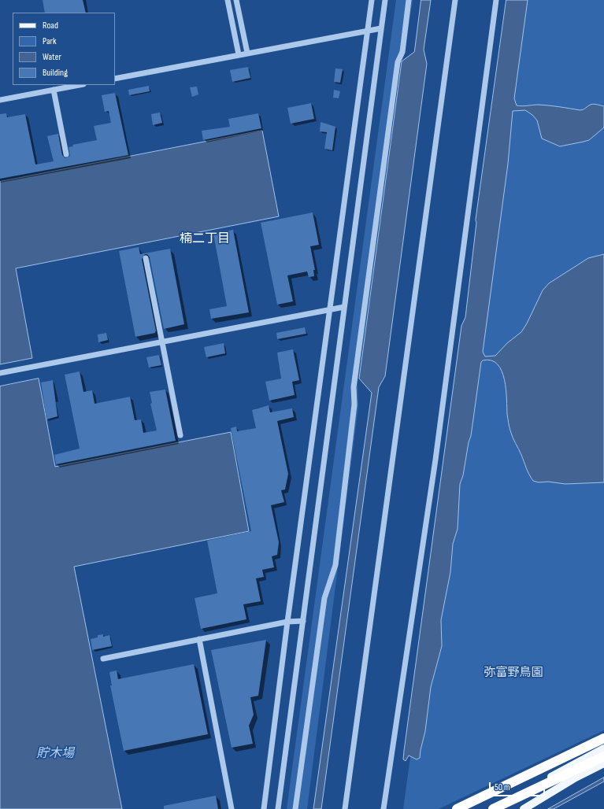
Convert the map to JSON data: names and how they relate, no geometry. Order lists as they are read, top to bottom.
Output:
{
  "districts": ["楠二丁目"],
  "water": ["貯木場"],
  "parks": ["弥富野鳥園"],
  "legend": [
    "Road",
    "Park",
    "Water",
    "Building"
  ],
  "scale_bar": "50 m"
}
